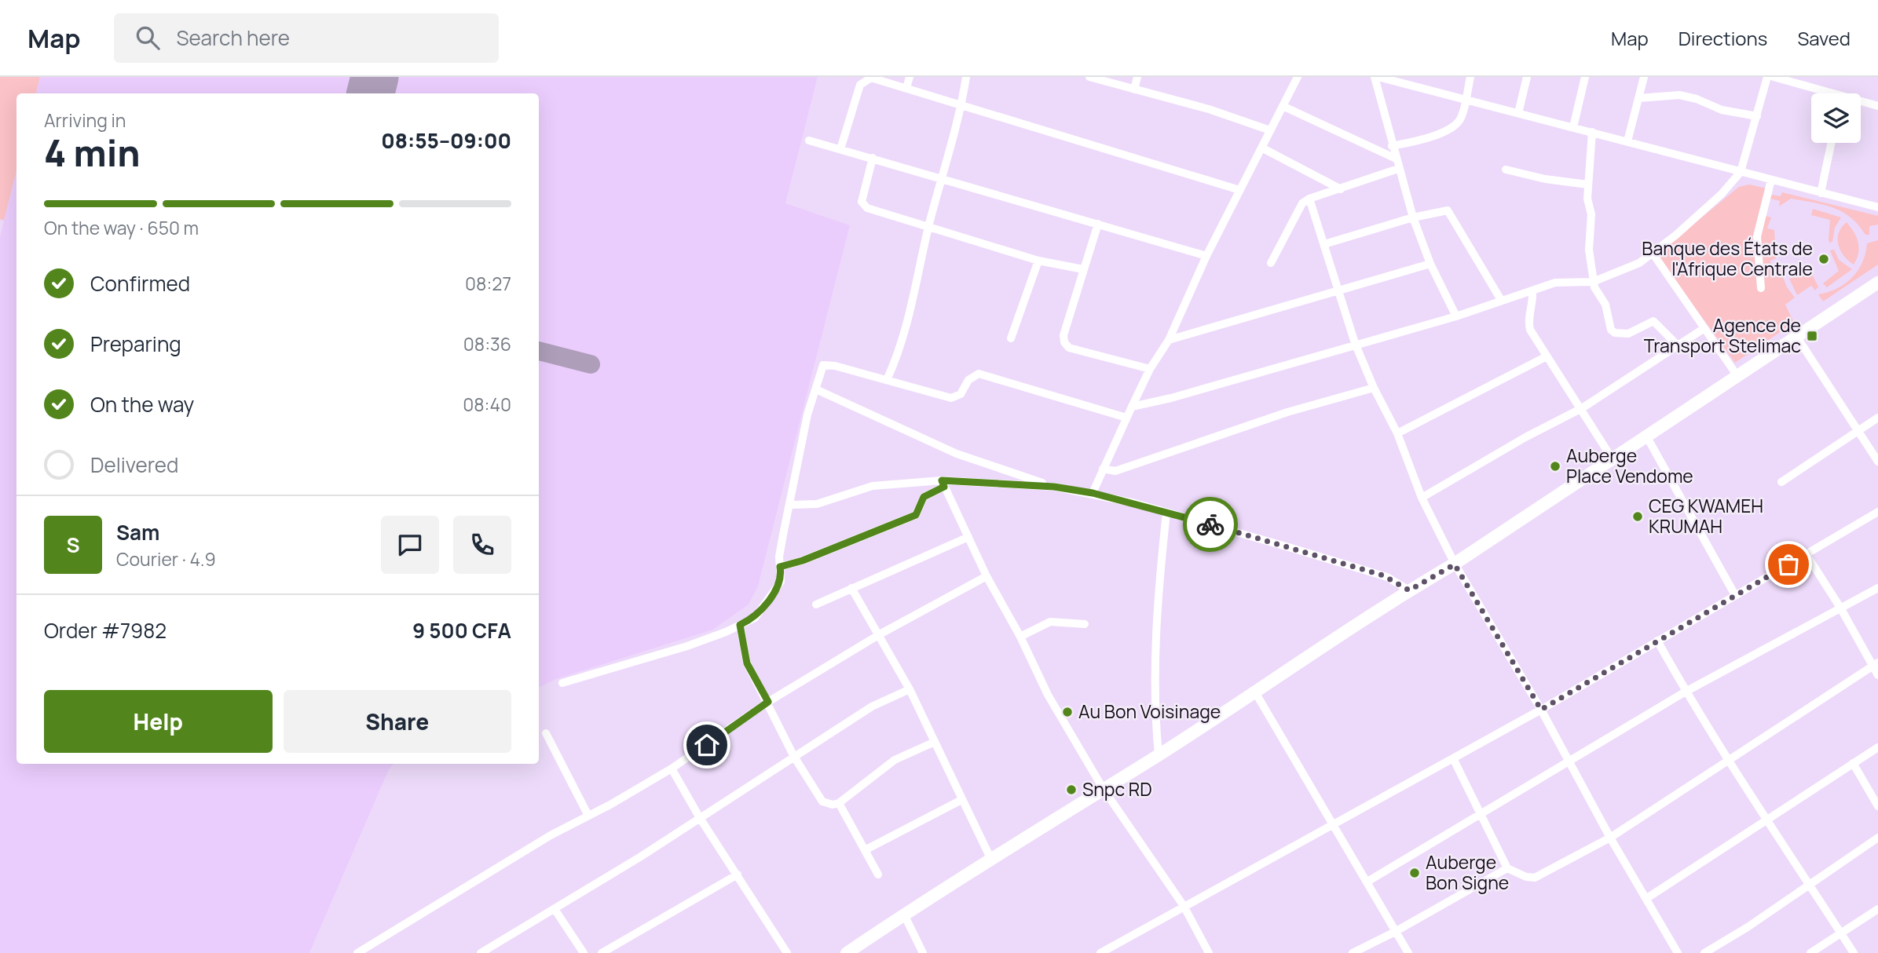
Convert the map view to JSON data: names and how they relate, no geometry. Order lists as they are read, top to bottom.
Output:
{
  "places": {
    "other": [
      "Banque des États de l'Afrique Centrale",
      "Auberge Place Vendome",
      "CEG KWAMEH KRUMAH",
      "Au Bon Voisinage",
      "Snpc RD",
      "Auberge Bon Signe"
    ],
    "transit": ["Agence de Transport Stelimac"]
  },
  "page": {
    "header": "Map",
    "search": "Search here",
    "nav": ["Map", "Directions", "Saved"],
    "heading": ["4 min", "Arriving in", "08:55–09:00"],
    "panel": [
      "Sam",
      "Courier · 4.9",
      "Order #7982",
      "9 500 CFA"
    ],
    "bar": "On the way · 650 m",
    "list": [
      ["Confirmed", "08:27"],
      ["Preparing", "08:36"],
      ["On the way", "08:40"],
      "Delivered"
    ],
    "round": "S",
    "buttons": ["Help", "Share"]
  }
}
